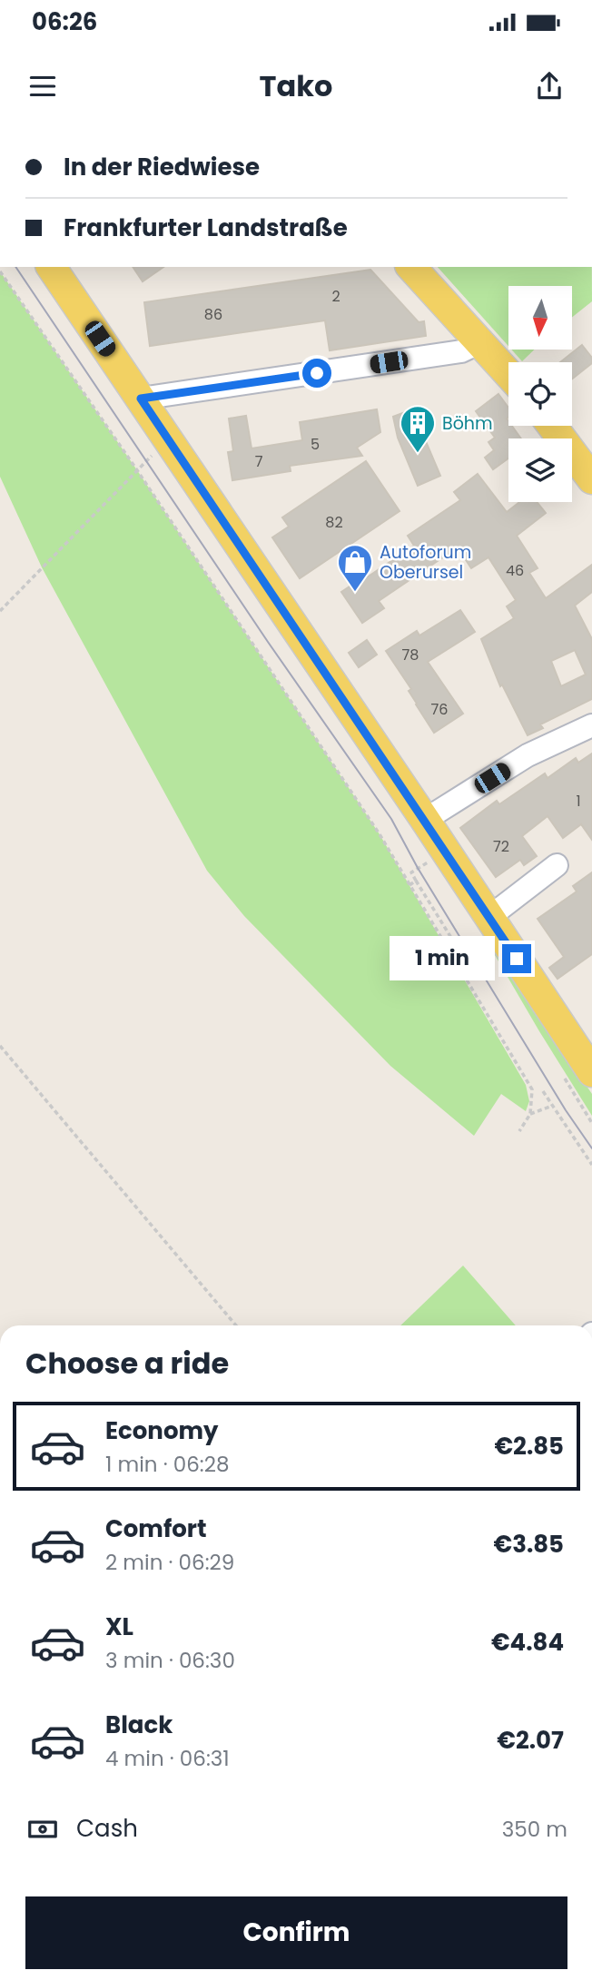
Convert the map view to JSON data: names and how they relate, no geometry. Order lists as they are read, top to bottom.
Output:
{
  "places": {
    "building": ["Böhm"],
    "shop": ["Autoforum Oberursel"]
  },
  "house_numbers": [
    "2",
    "86",
    "5",
    "7",
    "82",
    "46",
    "78",
    "76",
    "1",
    "72"
  ],
  "north": "bottom",
  "page": {
    "status": "06:26",
    "header": "Tako",
    "banner": ["In der Riedwiese", "Frankfurter Landstraße"],
    "bubble": "1 min",
    "heading": "Choose a ride",
    "list": [
      {
        "name": "Economy",
        "note": "1 min · 06:28",
        "value": "€2.85"
      },
      {
        "name": "Comfort",
        "note": "2 min · 06:29",
        "value": "€3.85"
      },
      {
        "name": "XL",
        "note": "3 min · 06:30",
        "value": "€4.84"
      },
      {
        "name": "Black",
        "note": "4 min · 06:31",
        "value": "€2.07"
      }
    ],
    "pay": ["Cash", "350 m"],
    "buttons": "Confirm"
  }
}
